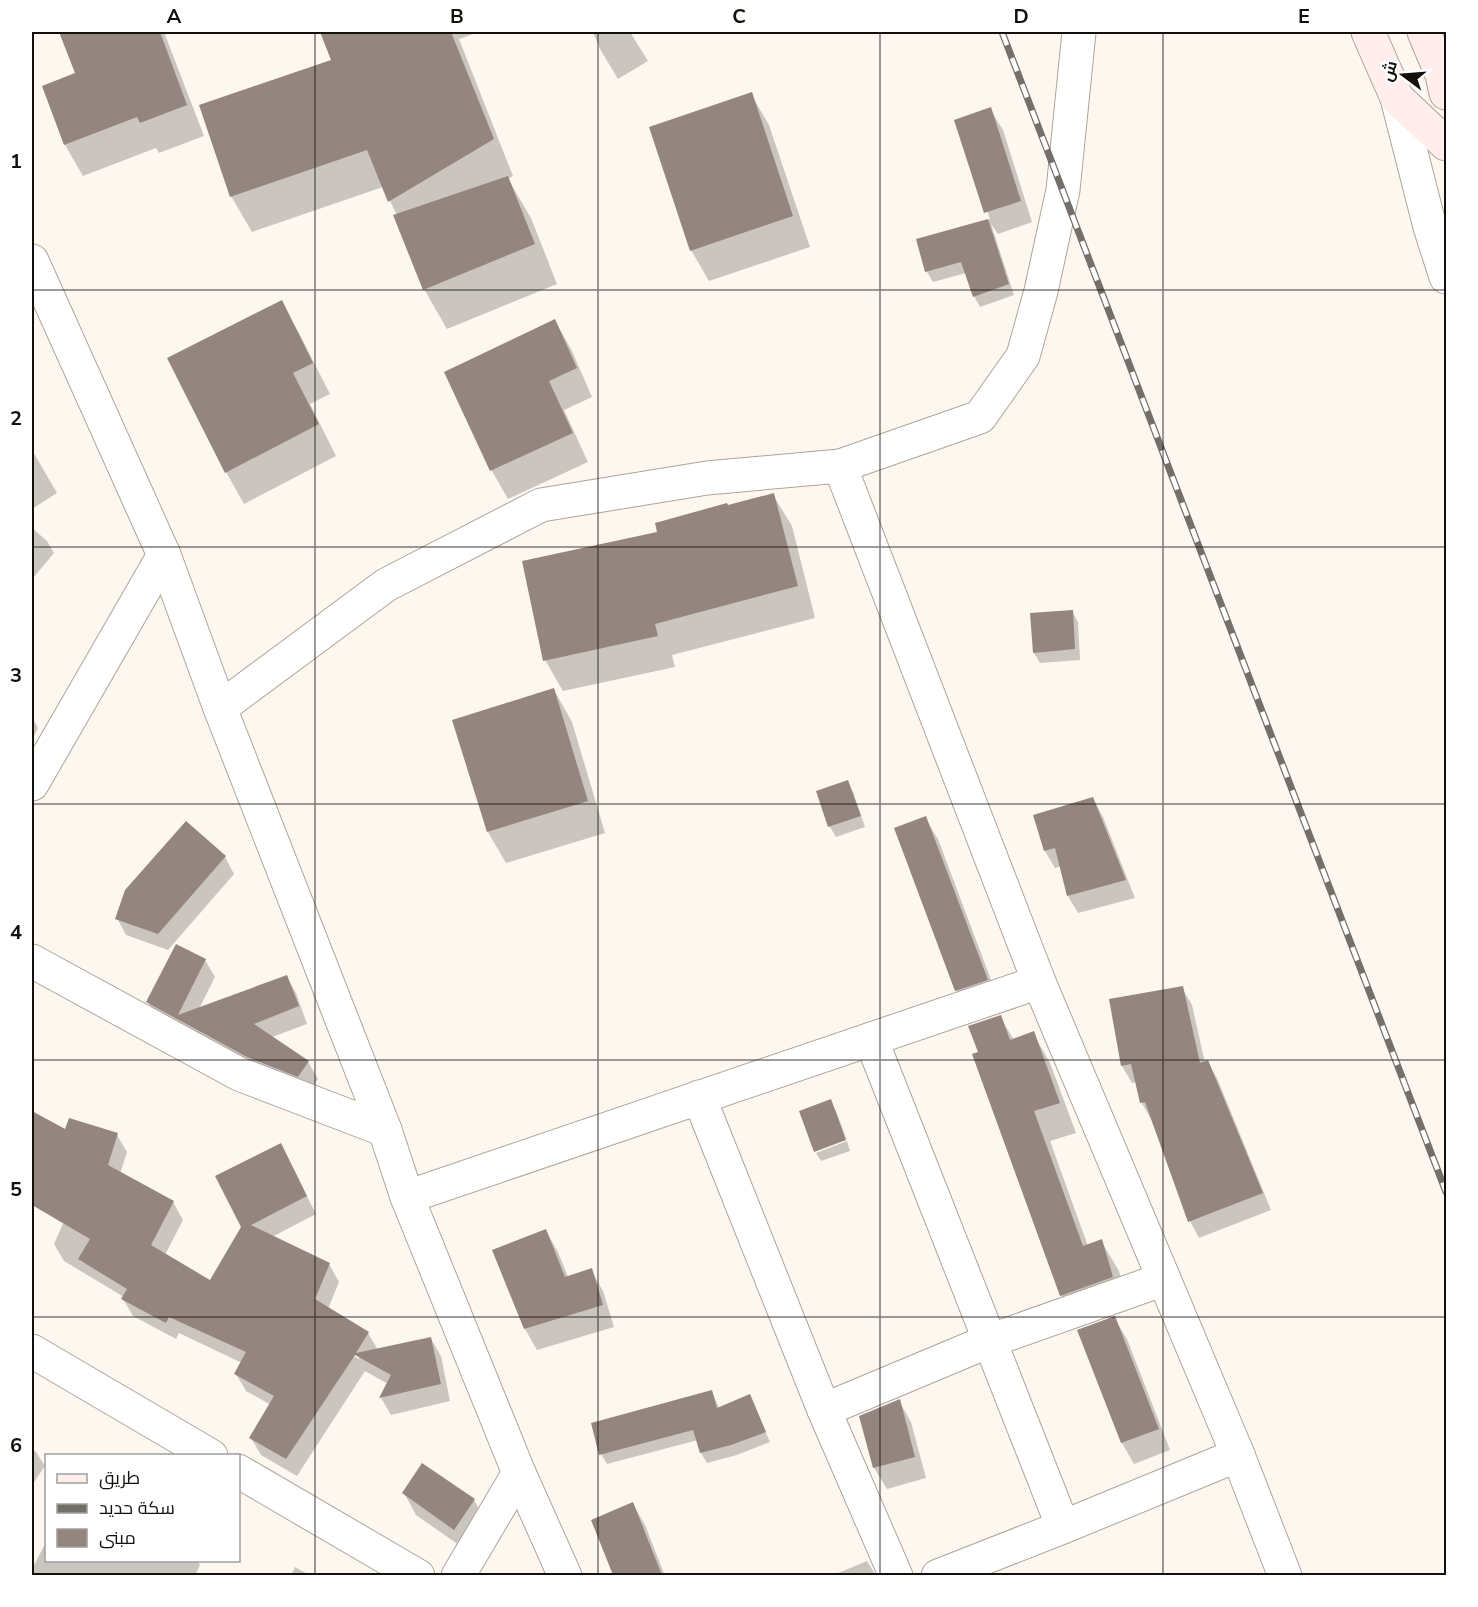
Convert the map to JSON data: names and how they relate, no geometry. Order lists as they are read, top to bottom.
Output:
{
  "legend": ["طريق", "سكة حديد", "مبنى"],
  "north": "left",
  "grid": {
    "columns": [
      "A",
      "B",
      "C",
      "D",
      "E"
    ],
    "rows": [
      "1",
      "2",
      "3",
      "4",
      "5",
      "6"
    ]
  }
}
